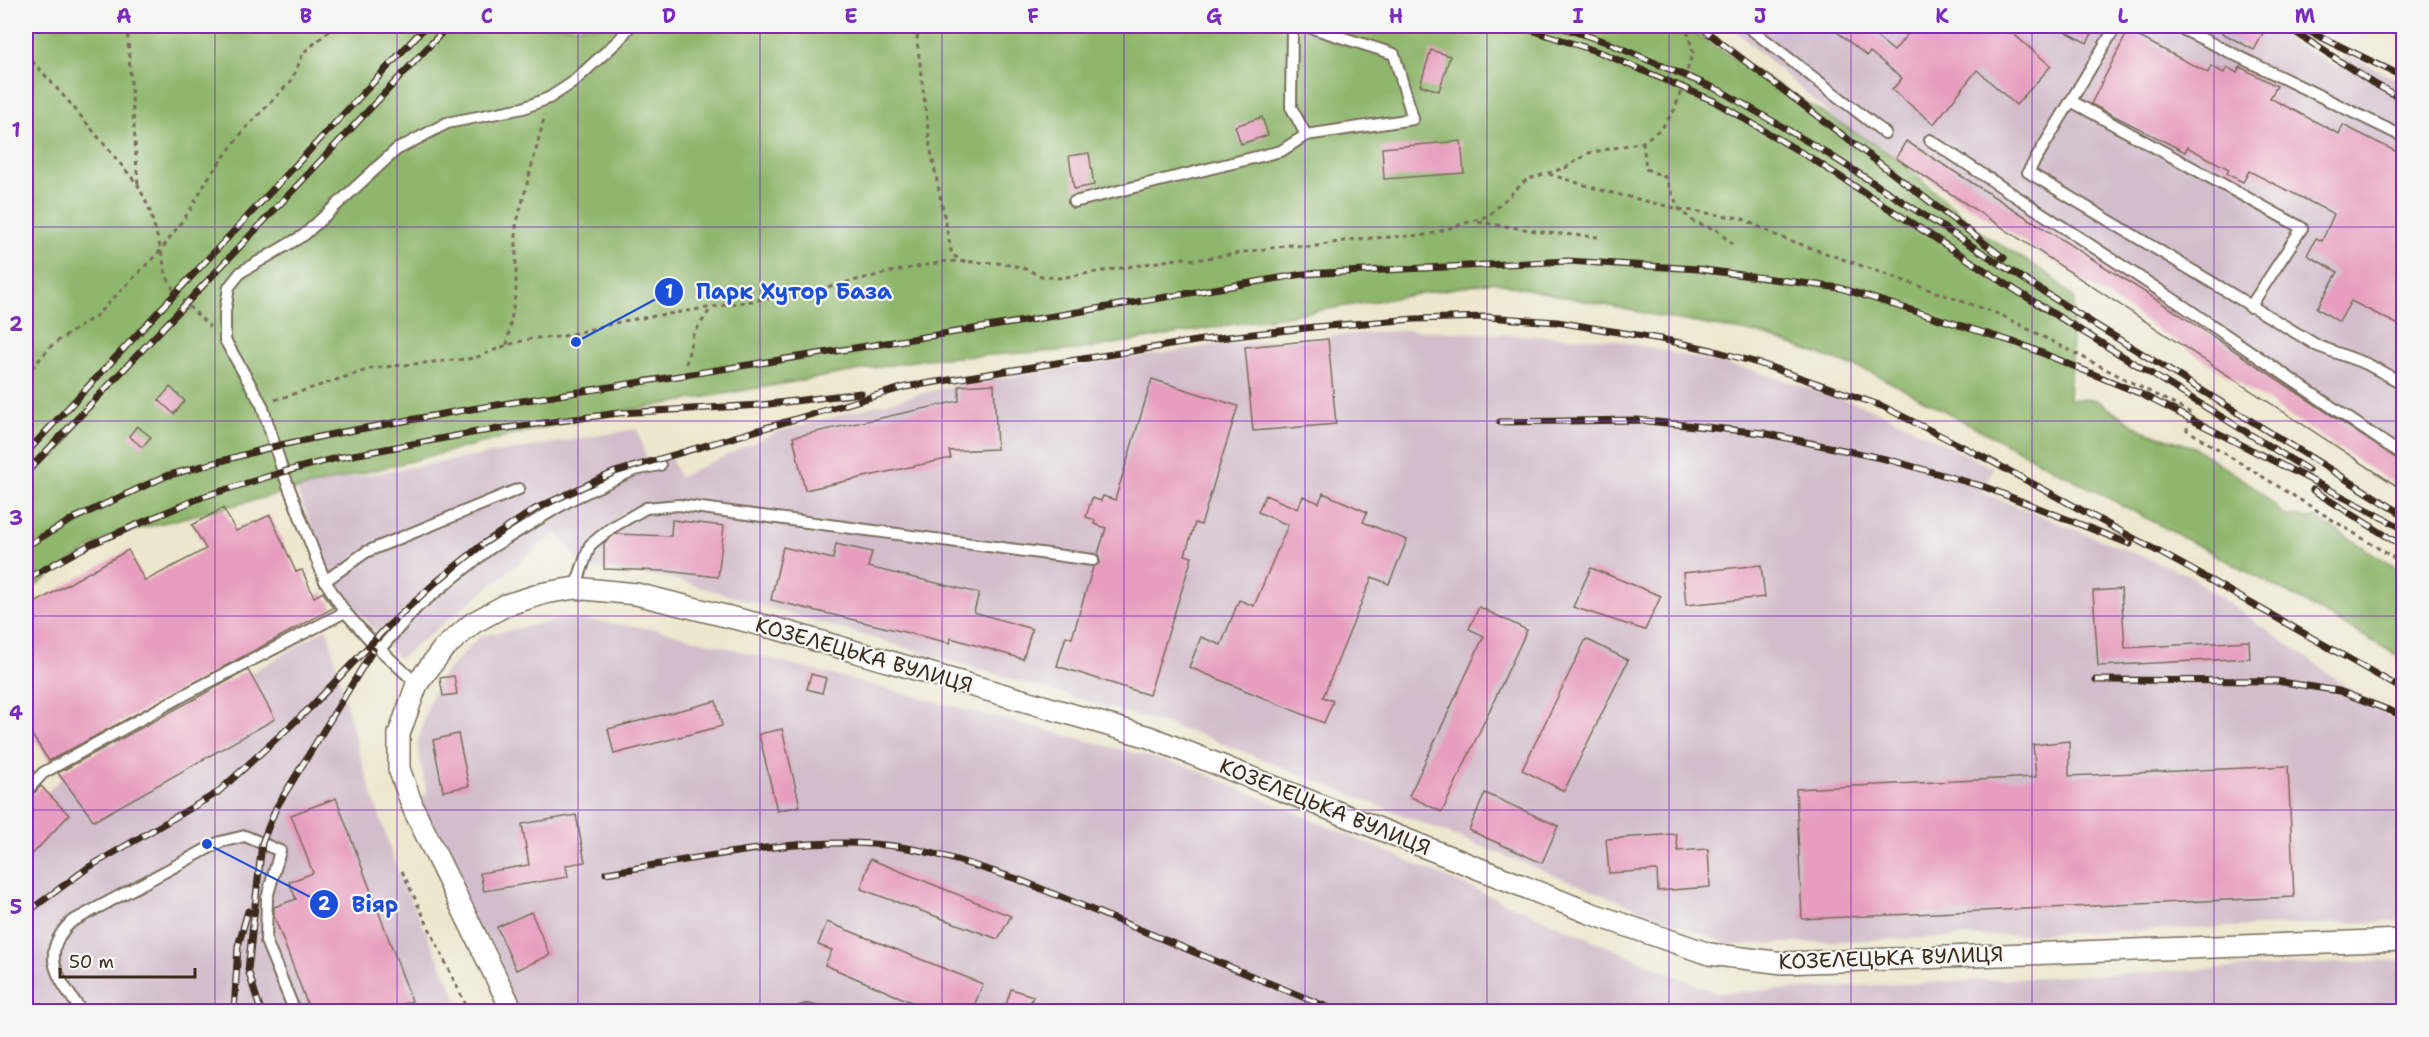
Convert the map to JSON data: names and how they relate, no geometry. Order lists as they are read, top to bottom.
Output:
{
  "streets": {
    "street": ["КОЗЕЛЕЦЬКА ВУЛИЦЯ"]
  },
  "places": ["Парк Хутор База", "Віяр"],
  "scale_bar": "50 m",
  "grid": {
    "columns": [
      "A",
      "B",
      "C",
      "D",
      "E",
      "F",
      "G",
      "H",
      "I",
      "J",
      "K",
      "L",
      "M"
    ],
    "rows": [
      "1",
      "2",
      "3",
      "4",
      "5"
    ]
  }
}
